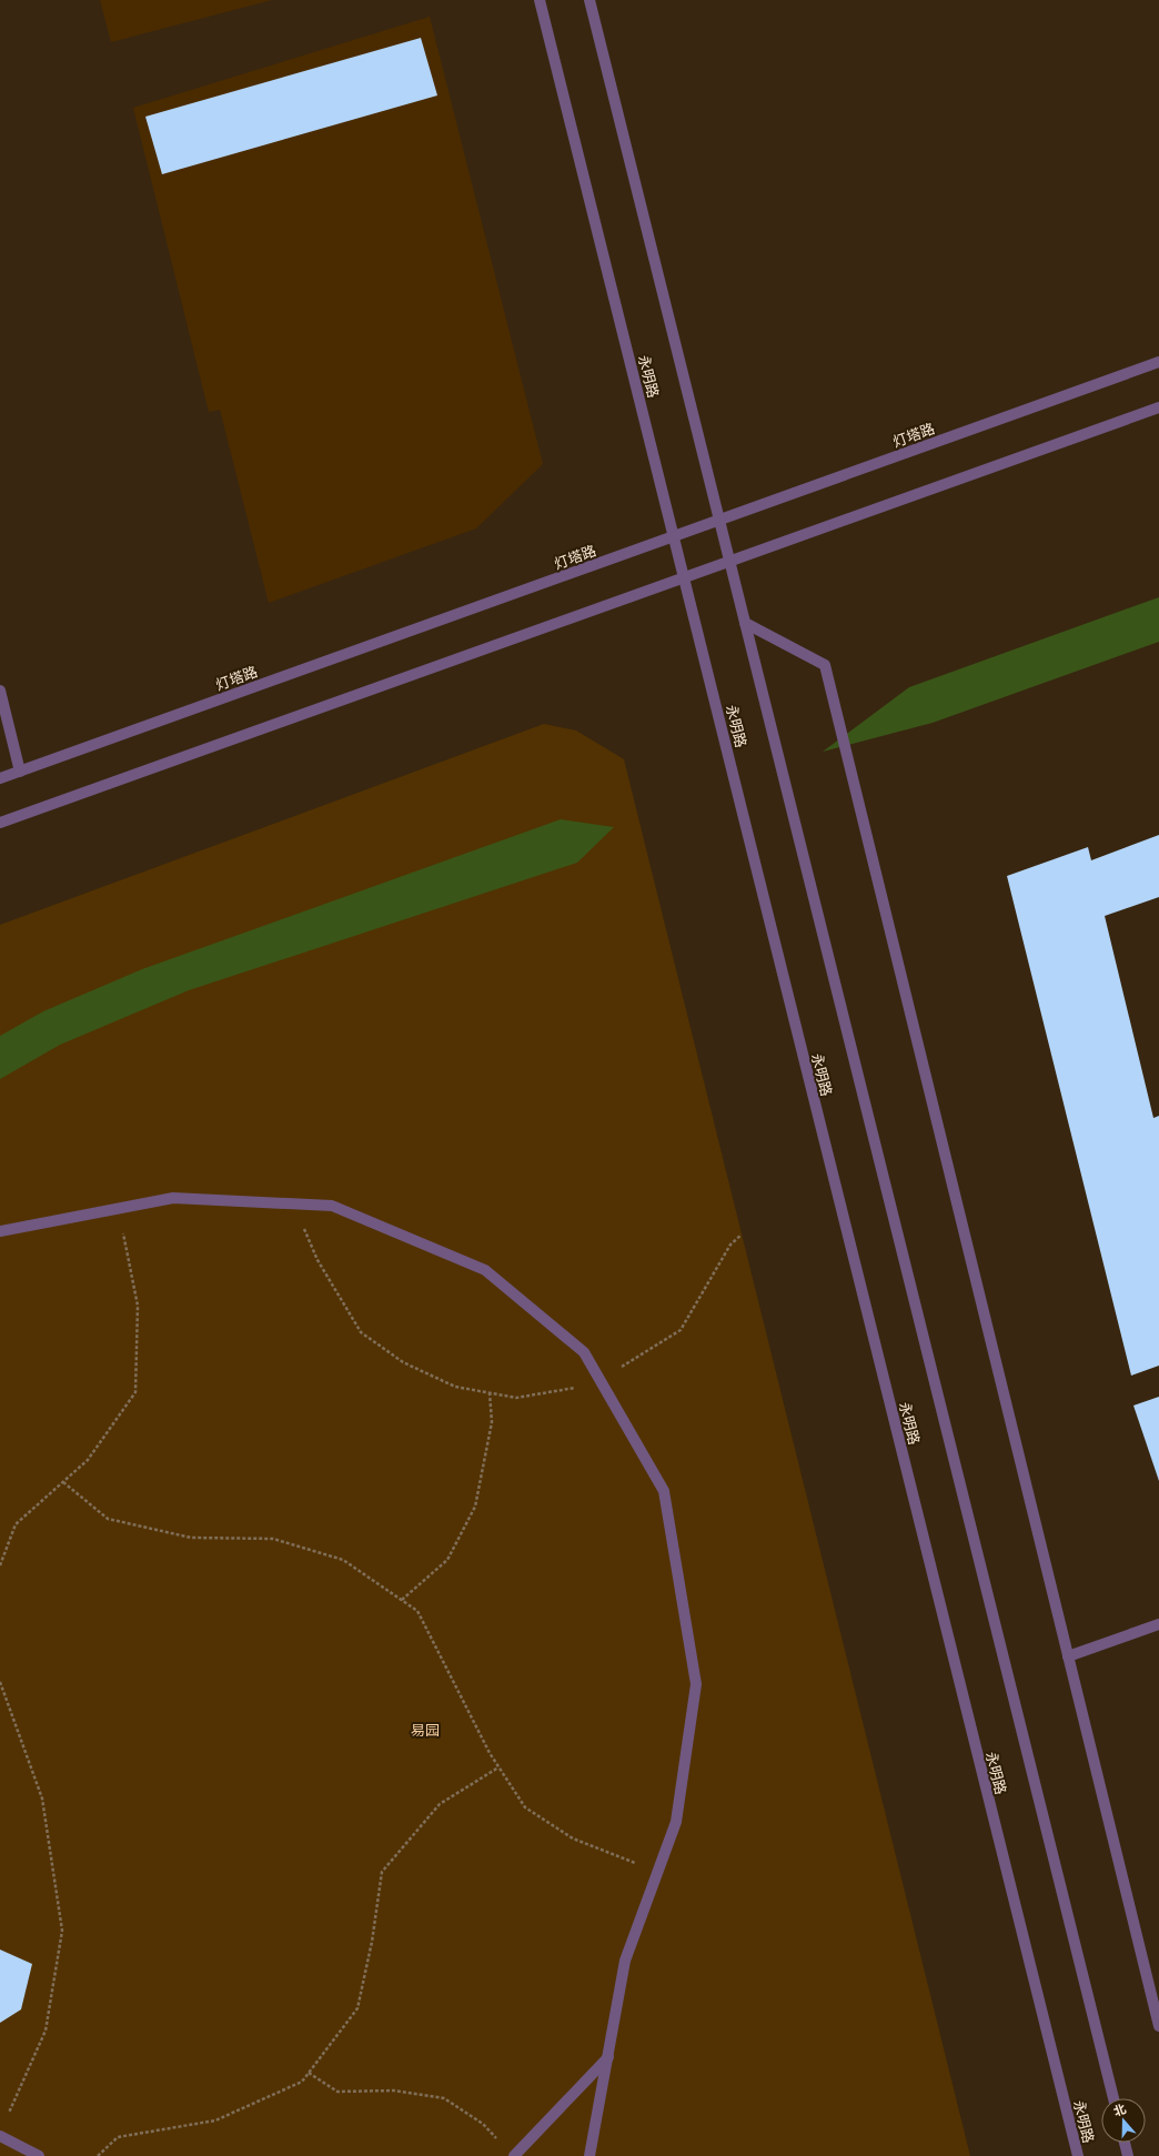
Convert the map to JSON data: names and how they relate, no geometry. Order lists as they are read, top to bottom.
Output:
{
  "streets": {
    "street": ["永明路", "灯塔路"]
  },
  "crossings": [
    ["永明路", "灯塔路"]
  ],
  "parks": ["易园"],
  "north": "top"
}
